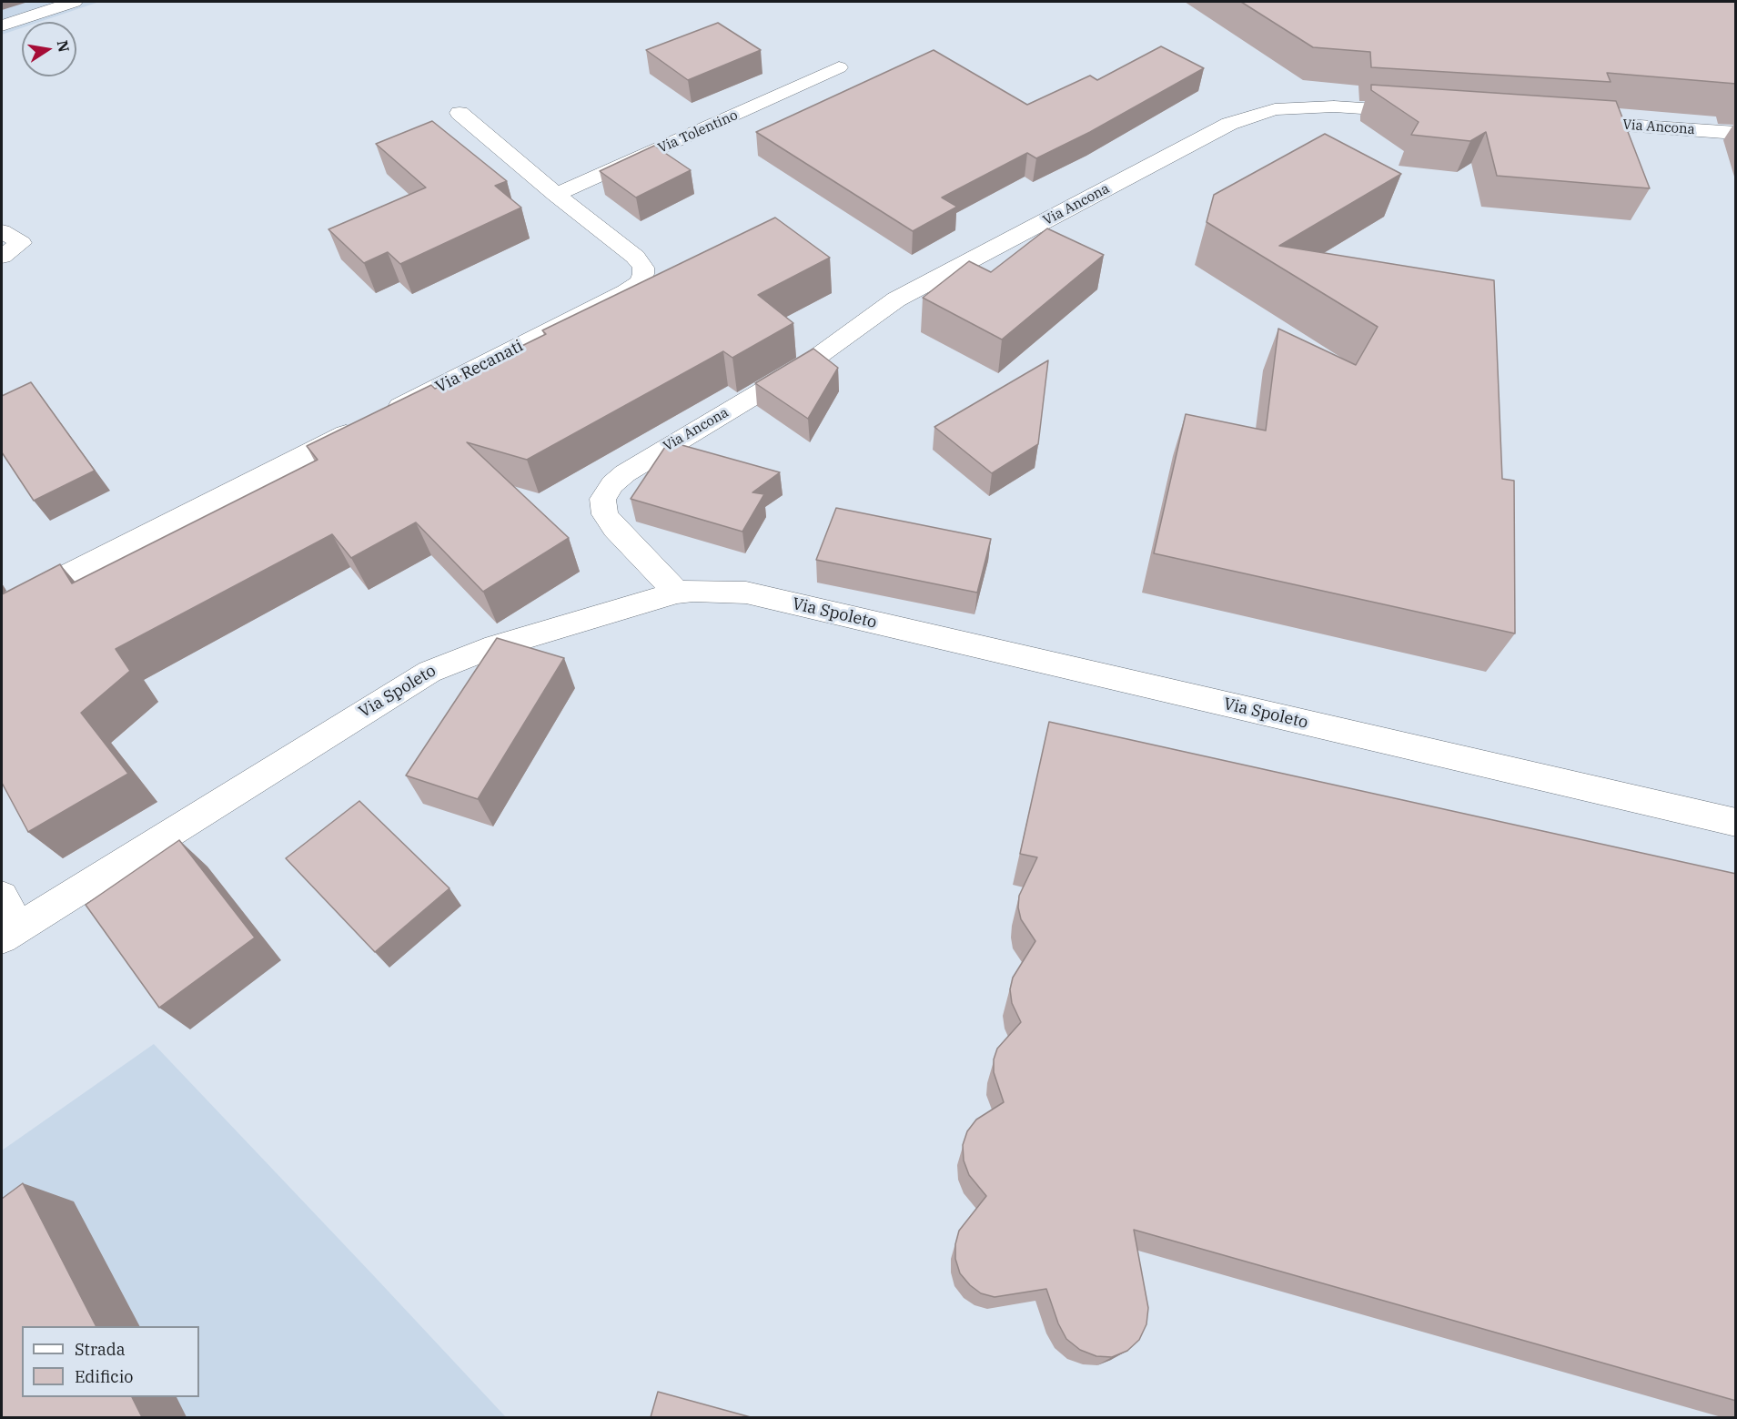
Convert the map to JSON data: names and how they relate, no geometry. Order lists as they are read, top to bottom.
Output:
{
  "streets": {
    "street": [
      "Via Ancona",
      "Via Tolentino",
      "Via Recanati",
      "Via Spoleto"
    ]
  },
  "crossings": [
    ["Via Ancona", "Via Spoleto"],
    ["Via Tolentino", "Via Recanati"]
  ],
  "legend": ["Strada", "Edificio"],
  "north": "right"
}
